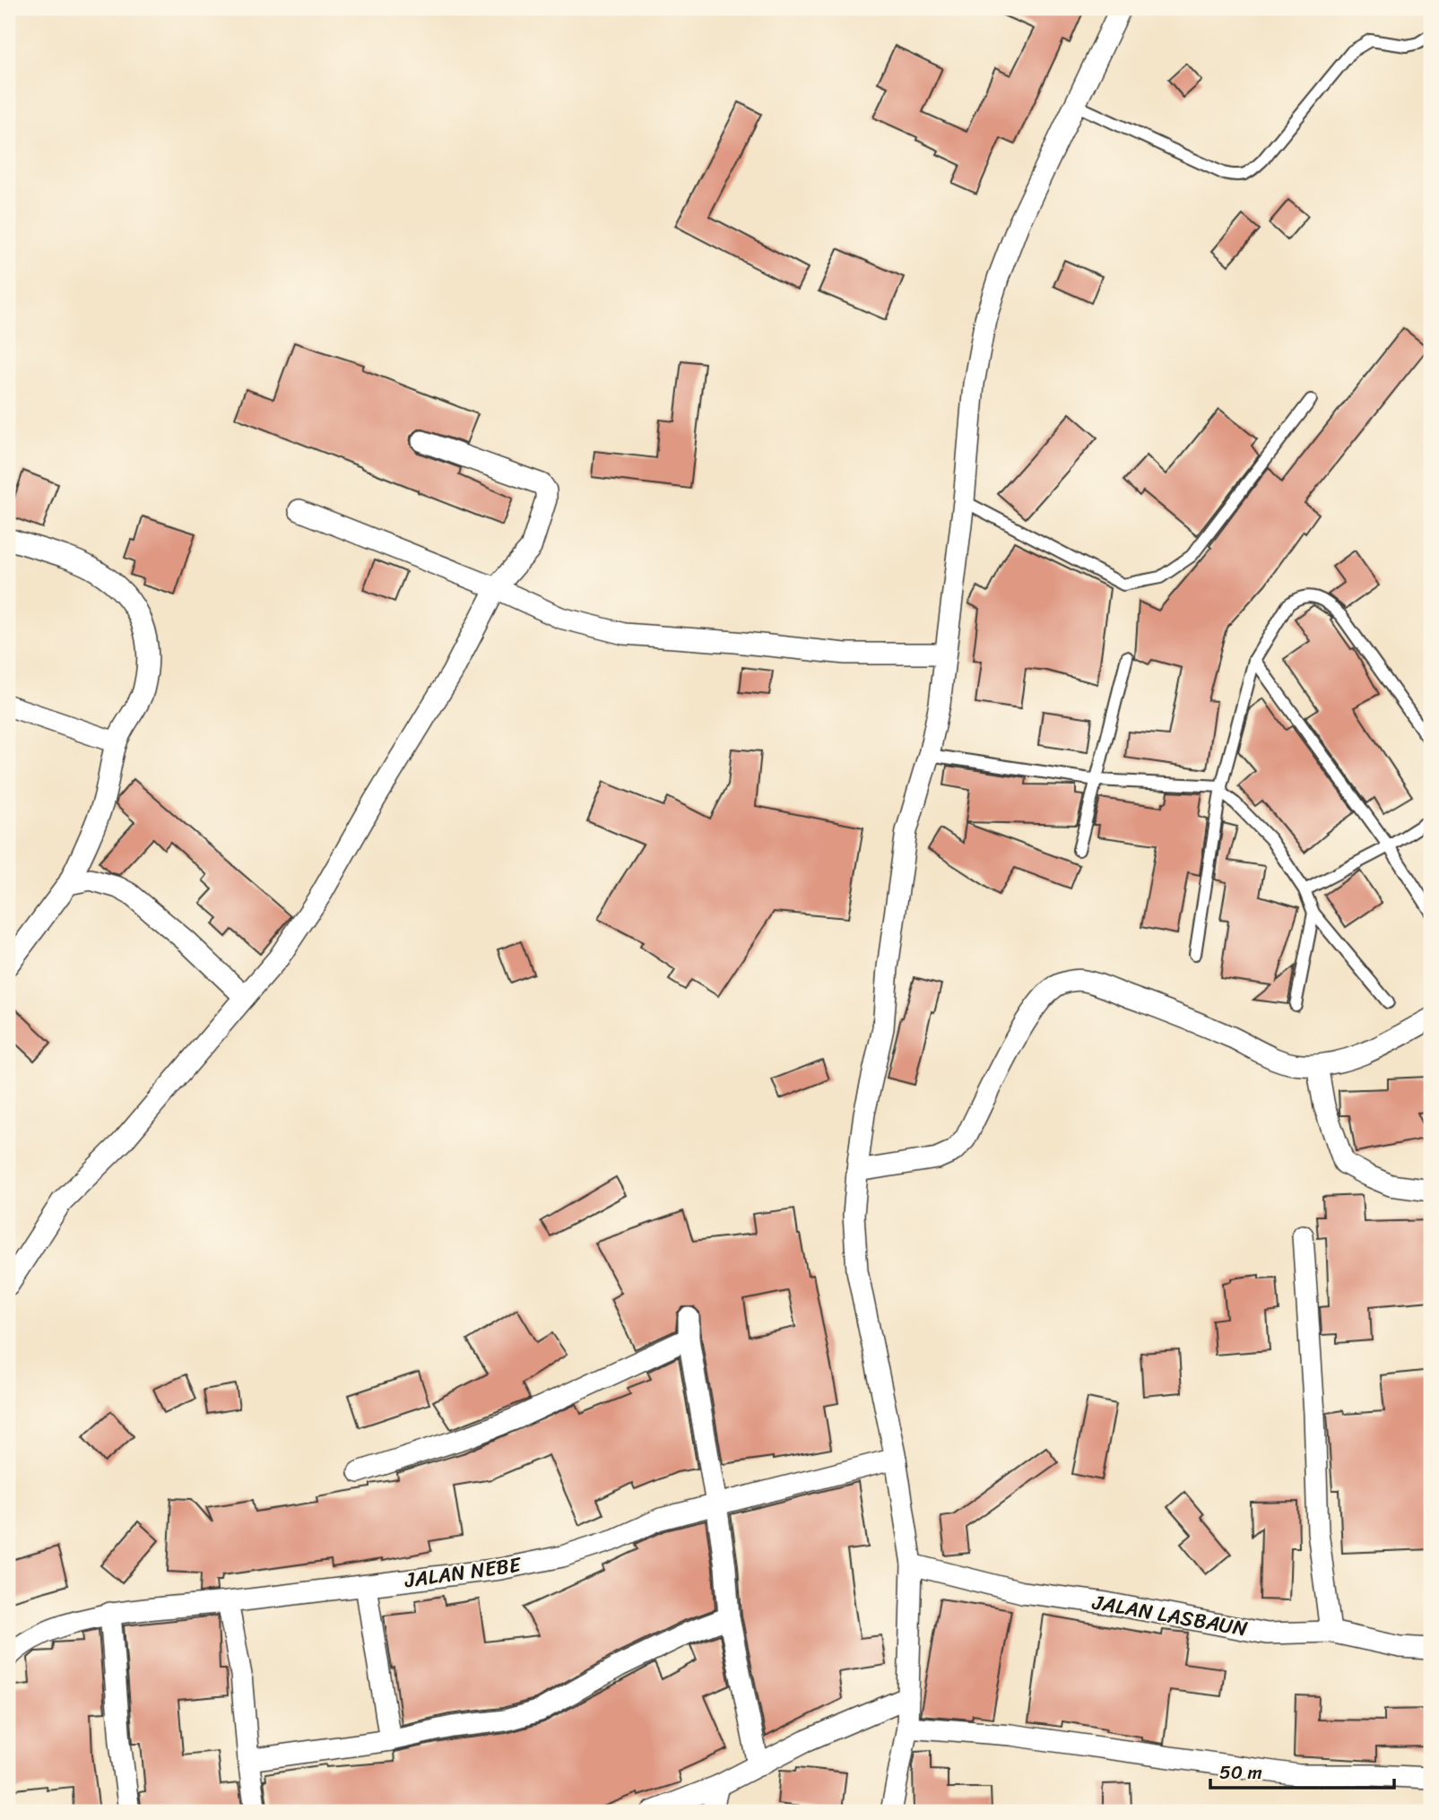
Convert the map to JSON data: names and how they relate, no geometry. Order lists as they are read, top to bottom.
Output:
{
  "streets": {
    "street": ["JALAN NEBE", "JALAN LASBAUN"]
  },
  "scale_bar": "50 m"
}
